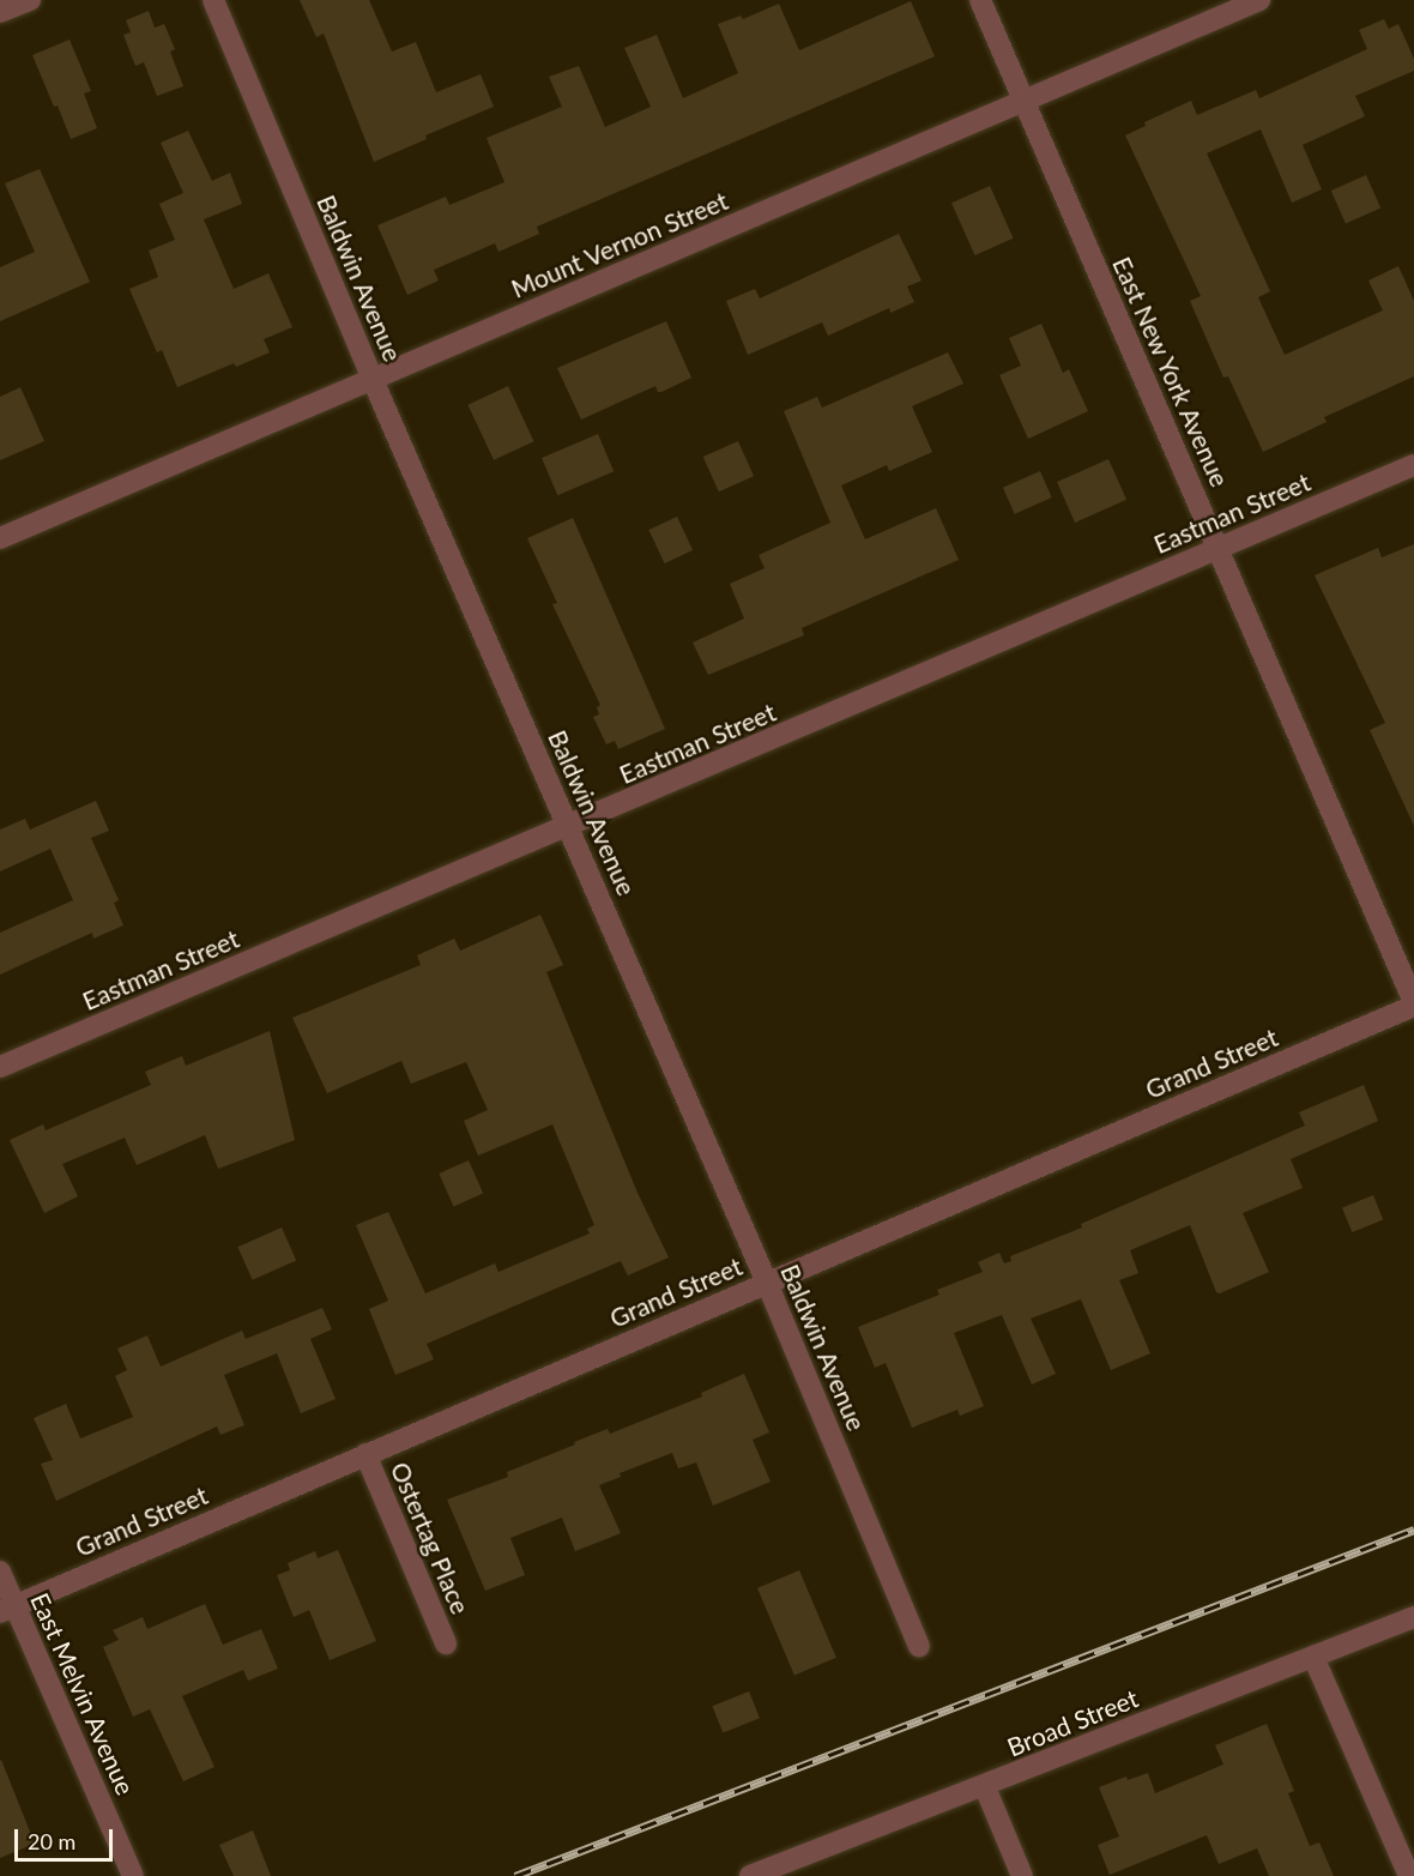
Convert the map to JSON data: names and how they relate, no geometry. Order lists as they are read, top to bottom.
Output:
{
  "streets": {
    "street": [
      "Mount Vernon Street",
      "Baldwin Avenue",
      "East New York Avenue",
      "Eastman Street",
      "Grand Street",
      "Ostertag Place",
      "East Melvin Avenue",
      "Broad Street"
    ]
  },
  "crossings": [
    ["Mount Vernon Street", "Baldwin Avenue"],
    ["Mount Vernon Street", "East New York Avenue"],
    ["Baldwin Avenue", "Eastman Street"],
    ["Baldwin Avenue", "Grand Street"],
    ["East New York Avenue", "Eastman Street"],
    ["East New York Avenue", "Grand Street"],
    ["Grand Street", "Ostertag Place"],
    ["Grand Street", "East Melvin Avenue"]
  ],
  "scale_bar": "20 m"
}
